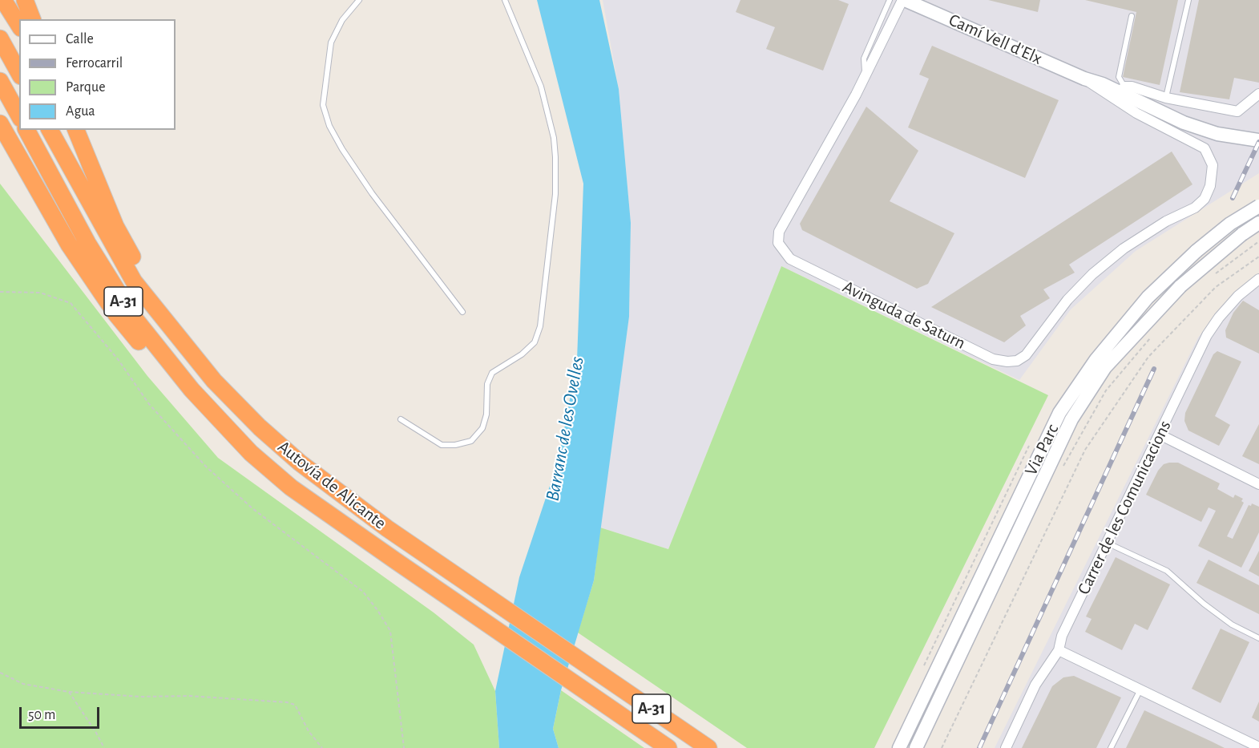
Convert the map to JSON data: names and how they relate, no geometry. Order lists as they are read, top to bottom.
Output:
{
  "streets": {
    "highway": ["A-31", "Autovía de Alicante"],
    "main road": ["Camí Vell d'Elx", "Via Parc"],
    "street": ["Avinguda de Saturn", "Carrer de les Comunicacions"]
  },
  "crossings": [
    ["Camí Vell d'Elx", "Avinguda de Saturn"]
  ],
  "water": ["Barranc de les Ovelles"],
  "legend": [
    "Calle",
    "Ferrocarril",
    "Parque",
    "Agua"
  ],
  "scale_bar": "50 m"
}
